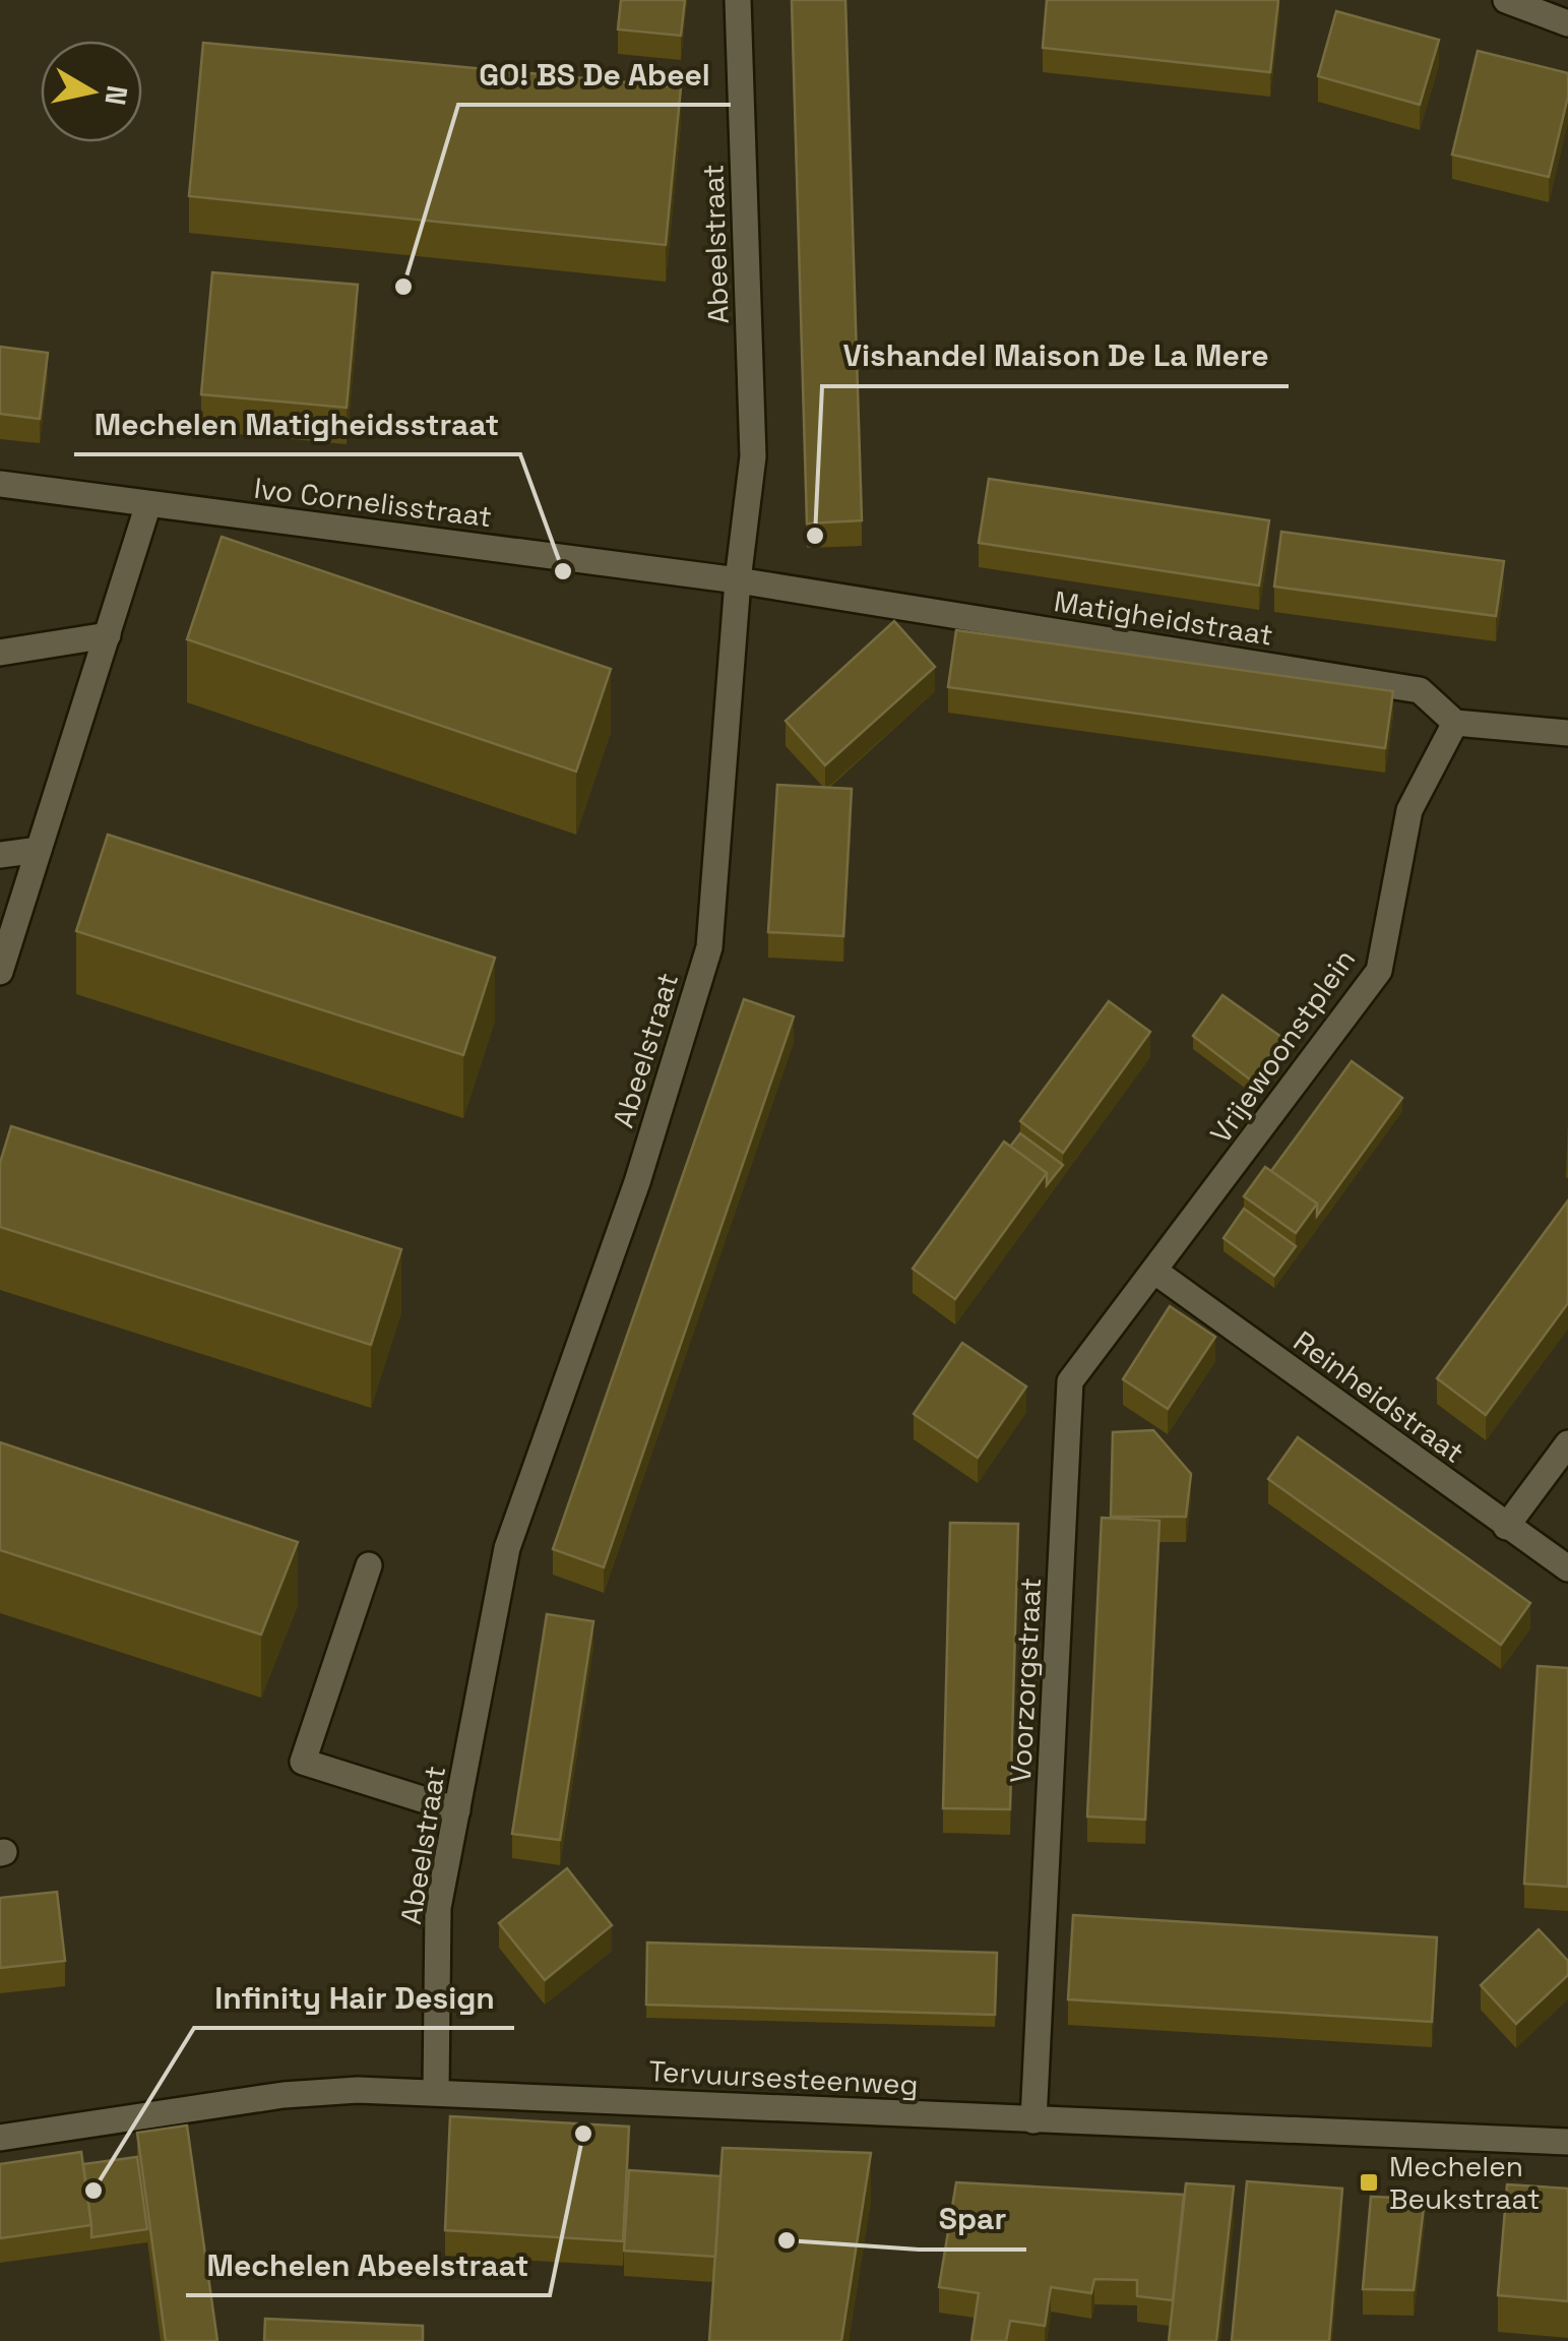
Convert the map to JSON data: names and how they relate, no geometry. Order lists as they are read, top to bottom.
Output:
{
  "streets": {
    "street": [
      "Abeelstraat",
      "Ivo Cornelisstraat",
      "Matigheidstraat",
      "Vrijewoonstplein",
      "Reinheidstraat",
      "Voorzorgstraat",
      "Tervuursesteenweg"
    ]
  },
  "crossings": [
    ["Abeelstraat", "Ivo Cornelisstraat"],
    ["Abeelstraat", "Matigheidstraat"],
    ["Abeelstraat", "Tervuursesteenweg"],
    ["Ivo Cornelisstraat", "Matigheidstraat"],
    ["Matigheidstraat", "Vrijewoonstplein"],
    ["Vrijewoonstplein", "Reinheidstraat"],
    ["Vrijewoonstplein", "Voorzorgstraat"],
    ["Reinheidstraat", "Voorzorgstraat"],
    ["Voorzorgstraat", "Tervuursesteenweg"]
  ],
  "places": {
    "other": [
      "GO! BS De Abeel",
      "Vishandel Maison De La Mere",
      "Mechelen Matigheidsstraat",
      "Mechelen Abeelstraat",
      "Infinity Hair Design",
      "Spar"
    ],
    "transit": ["Mechelen Beukstraat"]
  },
  "north": "right"
}
